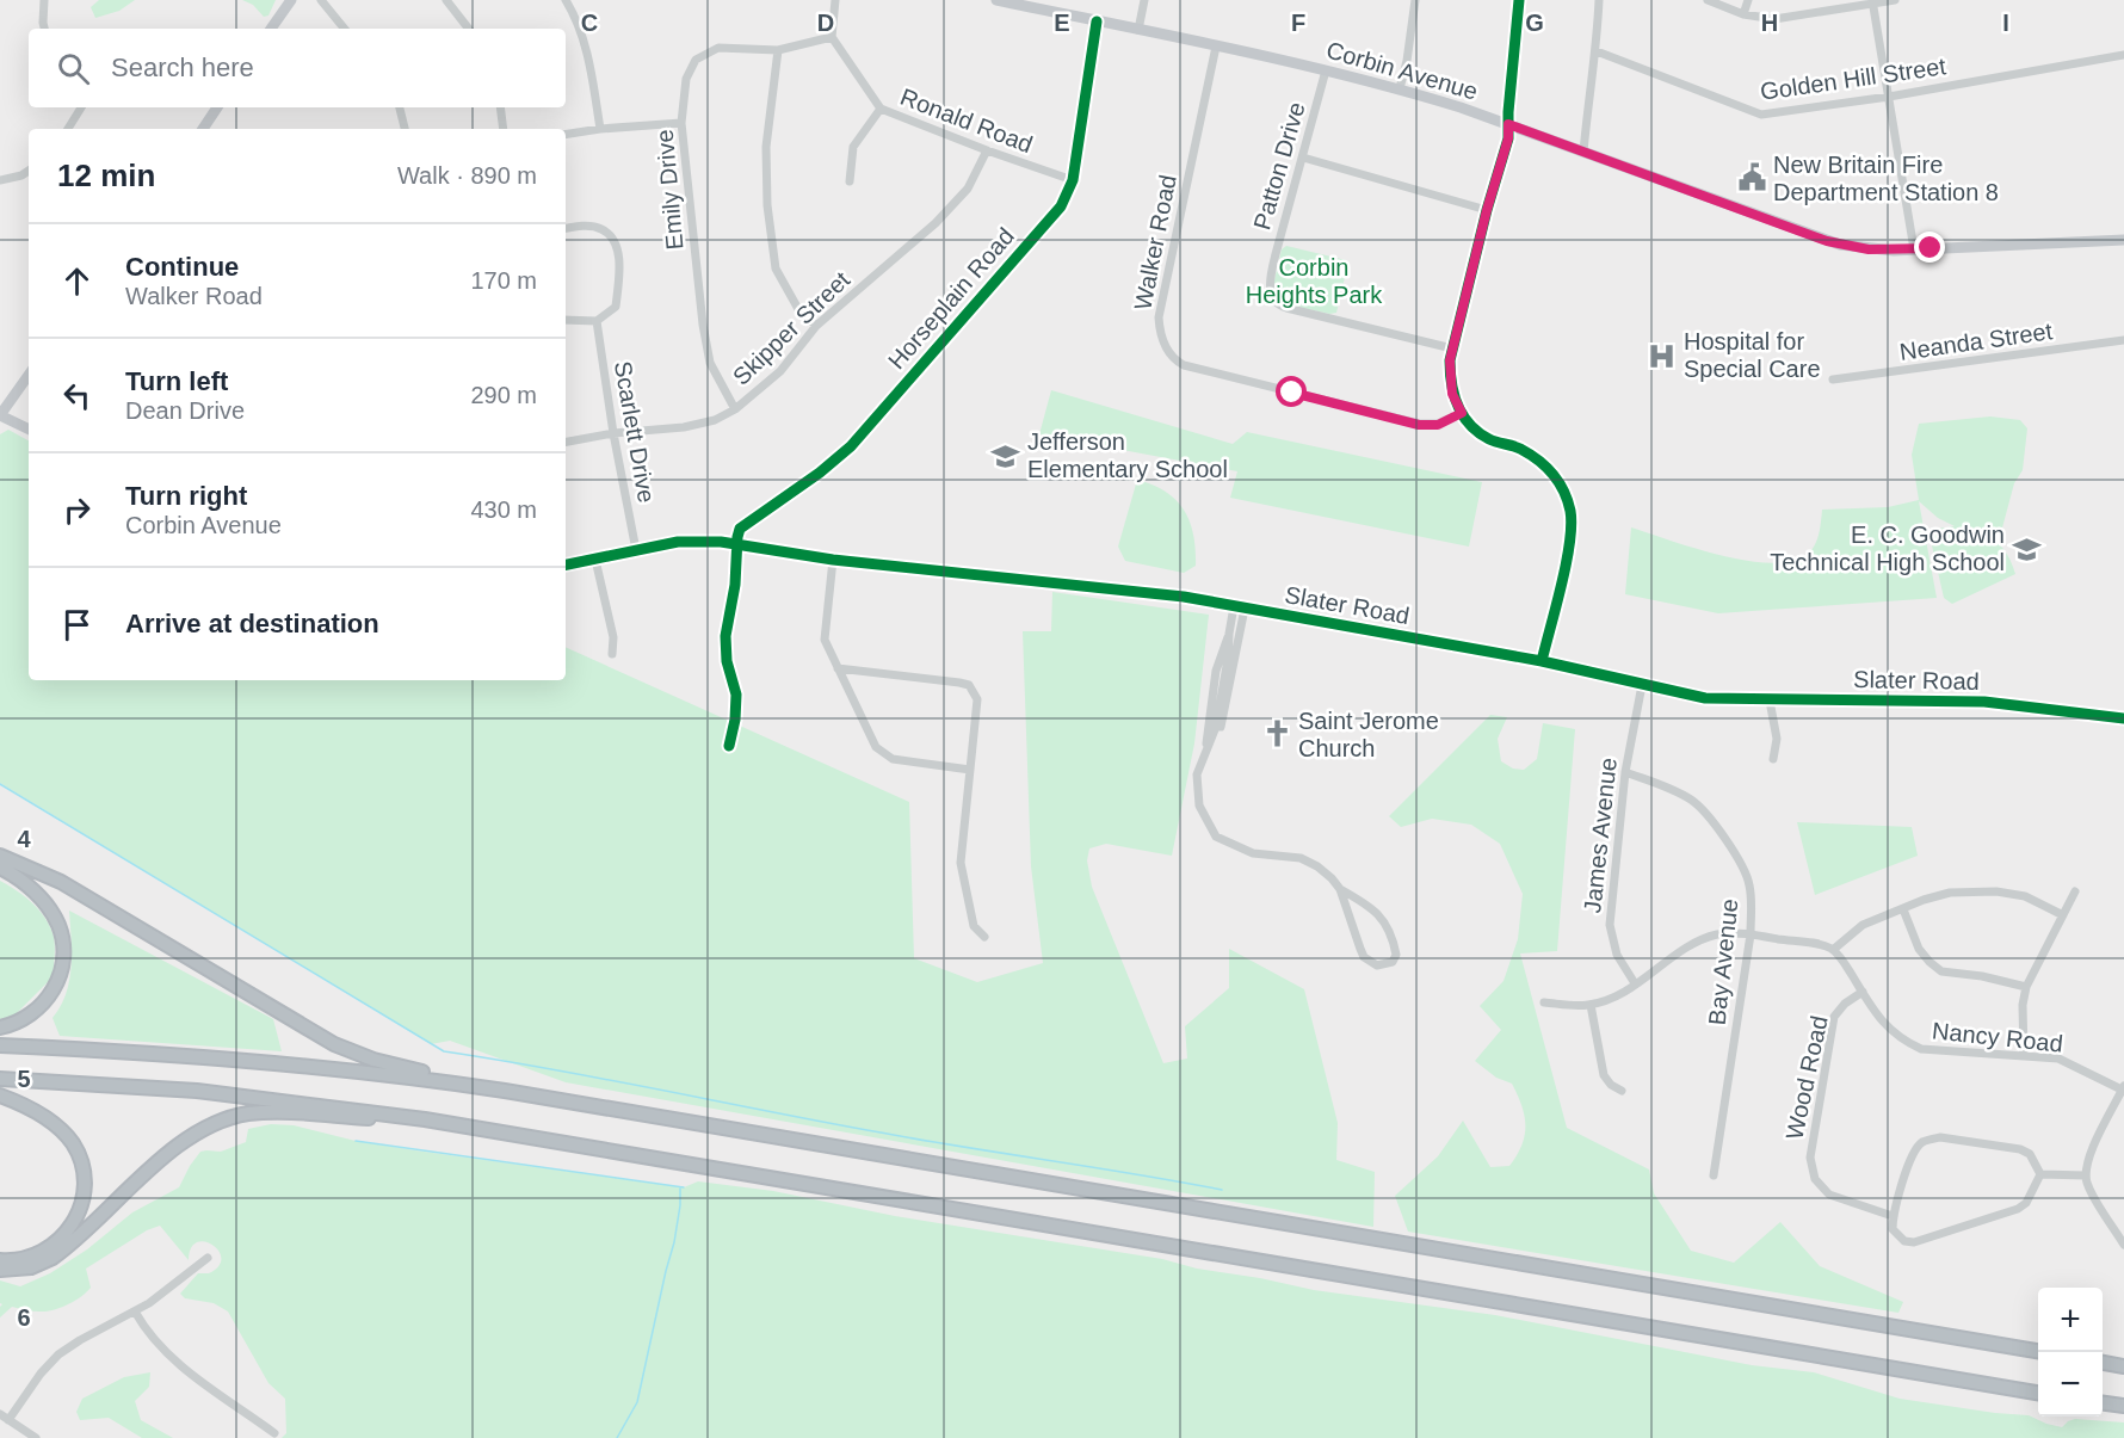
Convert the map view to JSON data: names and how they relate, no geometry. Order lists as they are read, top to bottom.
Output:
{
  "streets": {
    "main road": ["Corbin Avenue", "Slater Road"],
    "street": [
      "Golden Hill Street",
      "Ronald Road",
      "Patton Drive",
      "Emily Drive",
      "Walker Road",
      "Horseplain Road",
      "Skipper Street",
      "Neanda Street",
      "Scarlett Drive",
      "James Avenue",
      "Bay Avenue",
      "Nancy Road",
      "Wood Road"
    ]
  },
  "crossings": [
    ["Corbin Avenue", "Patton Drive"],
    ["Corbin Avenue", "Walker Road"],
    ["Corbin Avenue", "Horseplain Road"],
    ["Ronald Road", "Emily Drive"],
    ["Ronald Road", "Horseplain Road"],
    ["Ronald Road", "Skipper Street"],
    ["Emily Drive", "Skipper Street"],
    ["Horseplain Road", "Slater Road"],
    ["Skipper Street", "Scarlett Drive"],
    ["Scarlett Drive", "Slater Road"],
    ["Slater Road", "James Avenue"],
    ["James Avenue", "Bay Avenue"],
    ["Nancy Road", "Wood Road"]
  ],
  "parks": ["Corbin Heights Park"],
  "places": {
    "public building": ["New Britain Fire Department Station 8"],
    "hospital": ["Hospital for Special Care"],
    "school or university": ["Jefferson Elementary School", "E. C. Goodwin Technical High School"],
    "church": ["Saint Jerome Church"]
  },
  "page": {
    "search": "Search here",
    "heading": ["12 min", "Walk · 890 m"],
    "list": [
      ["Continue", "Walker Road", "170 m"],
      ["Turn left", "Dean Drive", "290 m"],
      ["Turn right", "Corbin Avenue", "430 m"],
      "Arrive at destination"
    ],
    "map_buttons": ["+", "−"]
  },
  "grid": {
    "columns": [
      "C",
      "D",
      "E",
      "F",
      "G",
      "H",
      "I"
    ],
    "rows": ["4", "5", "6"]
  }
}
